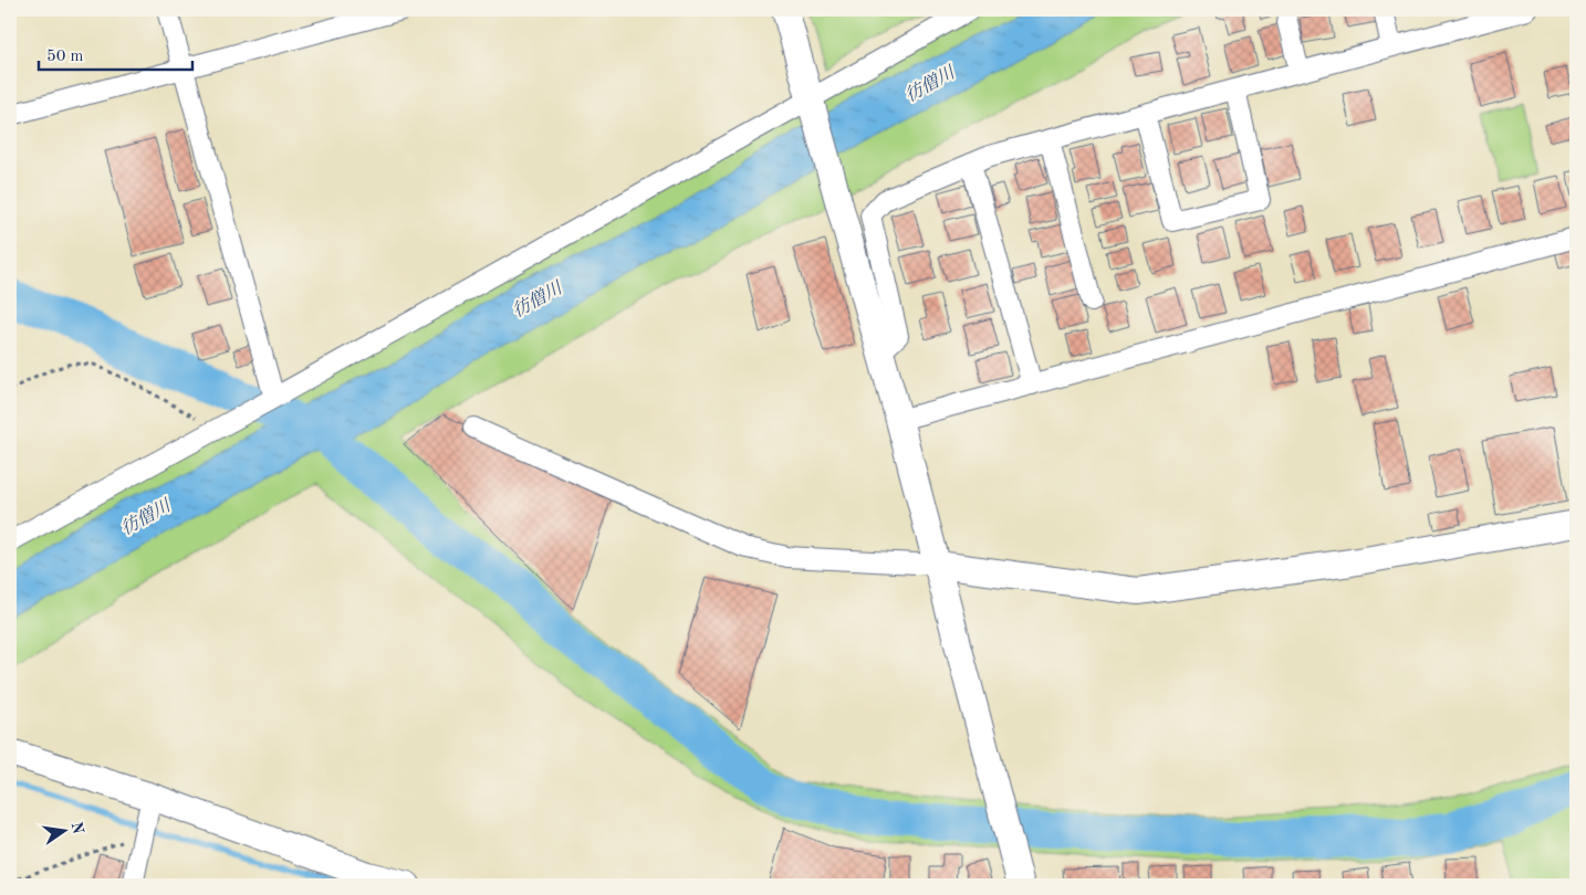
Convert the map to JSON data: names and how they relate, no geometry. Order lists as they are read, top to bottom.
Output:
{
  "water": ["彷僧川"],
  "scale_bar": "50 m",
  "north": "right"
}
